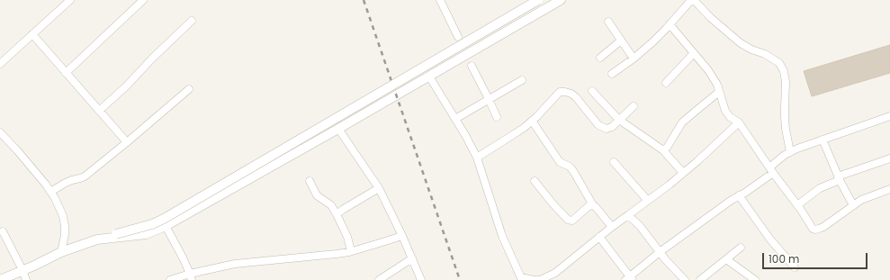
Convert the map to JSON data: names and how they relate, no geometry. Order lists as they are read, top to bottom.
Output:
{
  "scale_bar": "100 m"
}
